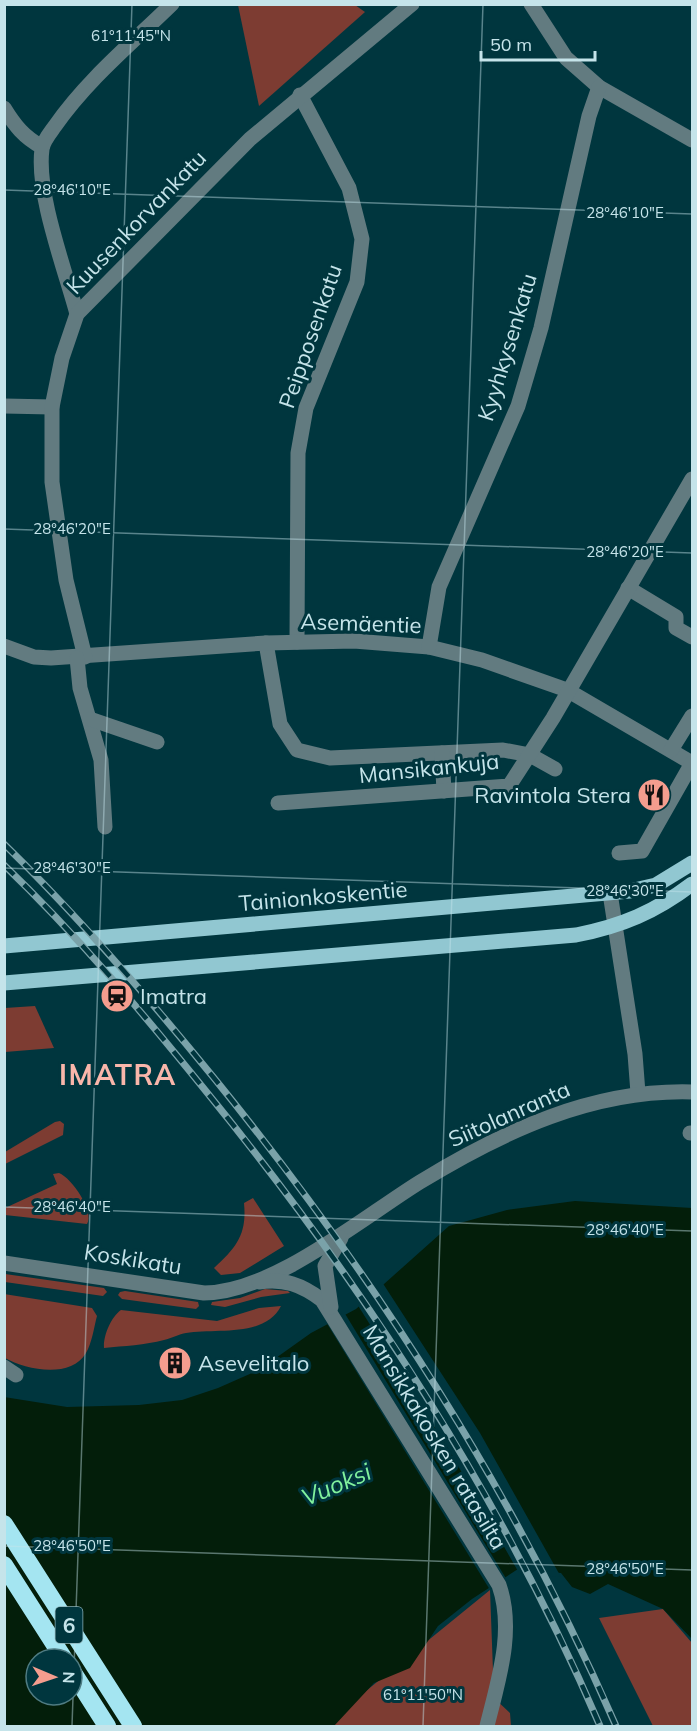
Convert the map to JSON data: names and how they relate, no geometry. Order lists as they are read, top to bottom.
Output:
{
  "streets": {
    "highway": ["6"],
    "main road": ["Tainionkoskentie"],
    "street": [
      "Kuusenkorvankatu",
      "Peipposenkatu",
      "Kyyhkysenkatu",
      "Asemäentie",
      "Mansikankuja",
      "Siitolanranta",
      "Koskikatu",
      "Mansikkakosken ratasilta"
    ]
  },
  "crossings": [
    ["Kuusenkorvankatu", "Peipposenkatu"],
    ["Kuusenkorvankatu", "Asemäentie"],
    ["Peipposenkatu", "Asemäentie"],
    ["Kyyhkysenkatu", "Asemäentie"],
    ["Asemäentie", "Mansikankuja"],
    ["Siitolanranta", "Koskikatu"],
    ["Koskikatu", "Mansikkakosken ratasilta"]
  ],
  "districts": ["IMATRA"],
  "water": ["Vuoksi"],
  "places": {
    "restaurant": ["Ravintola Stera"],
    "station": ["Imatra"],
    "building": ["Asevelitalo"]
  },
  "scale_bar": "50 m",
  "north": "right",
  "coordinates": [
    "61°11'45\"N",
    "28°46'10\"E",
    "28°46'20\"E",
    "28°46'30\"E",
    "28°46'40\"E",
    "28°46'50\"E",
    "61°11'50\"N"
  ]
}
